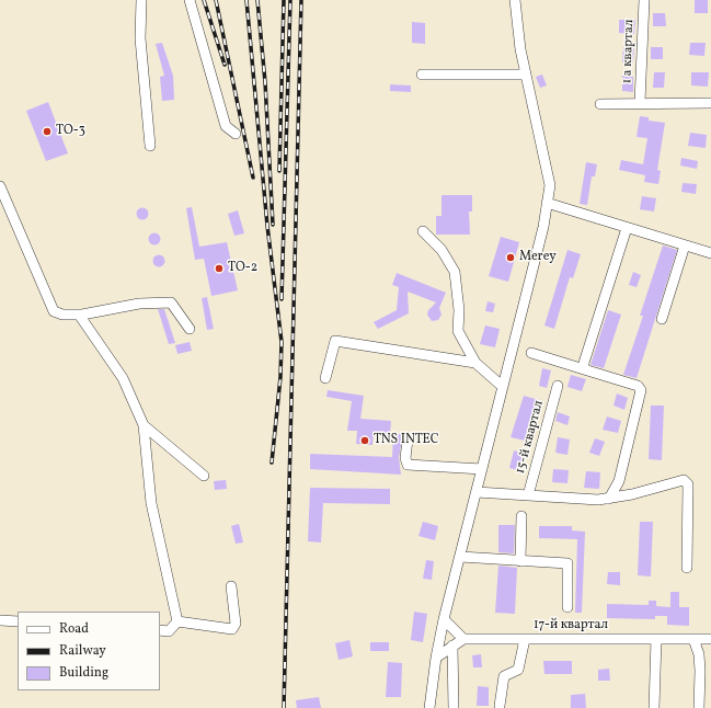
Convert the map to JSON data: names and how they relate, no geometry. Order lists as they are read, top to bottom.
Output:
{
  "streets": {
    "street": ["1 а квартал", "15-й квартал", "17-й квартал"]
  },
  "places": [
    "ТО-3",
    "Merey",
    "ТО-2",
    "TNS INTEC"
  ],
  "legend": ["Road", "Railway", "Building"]
}
